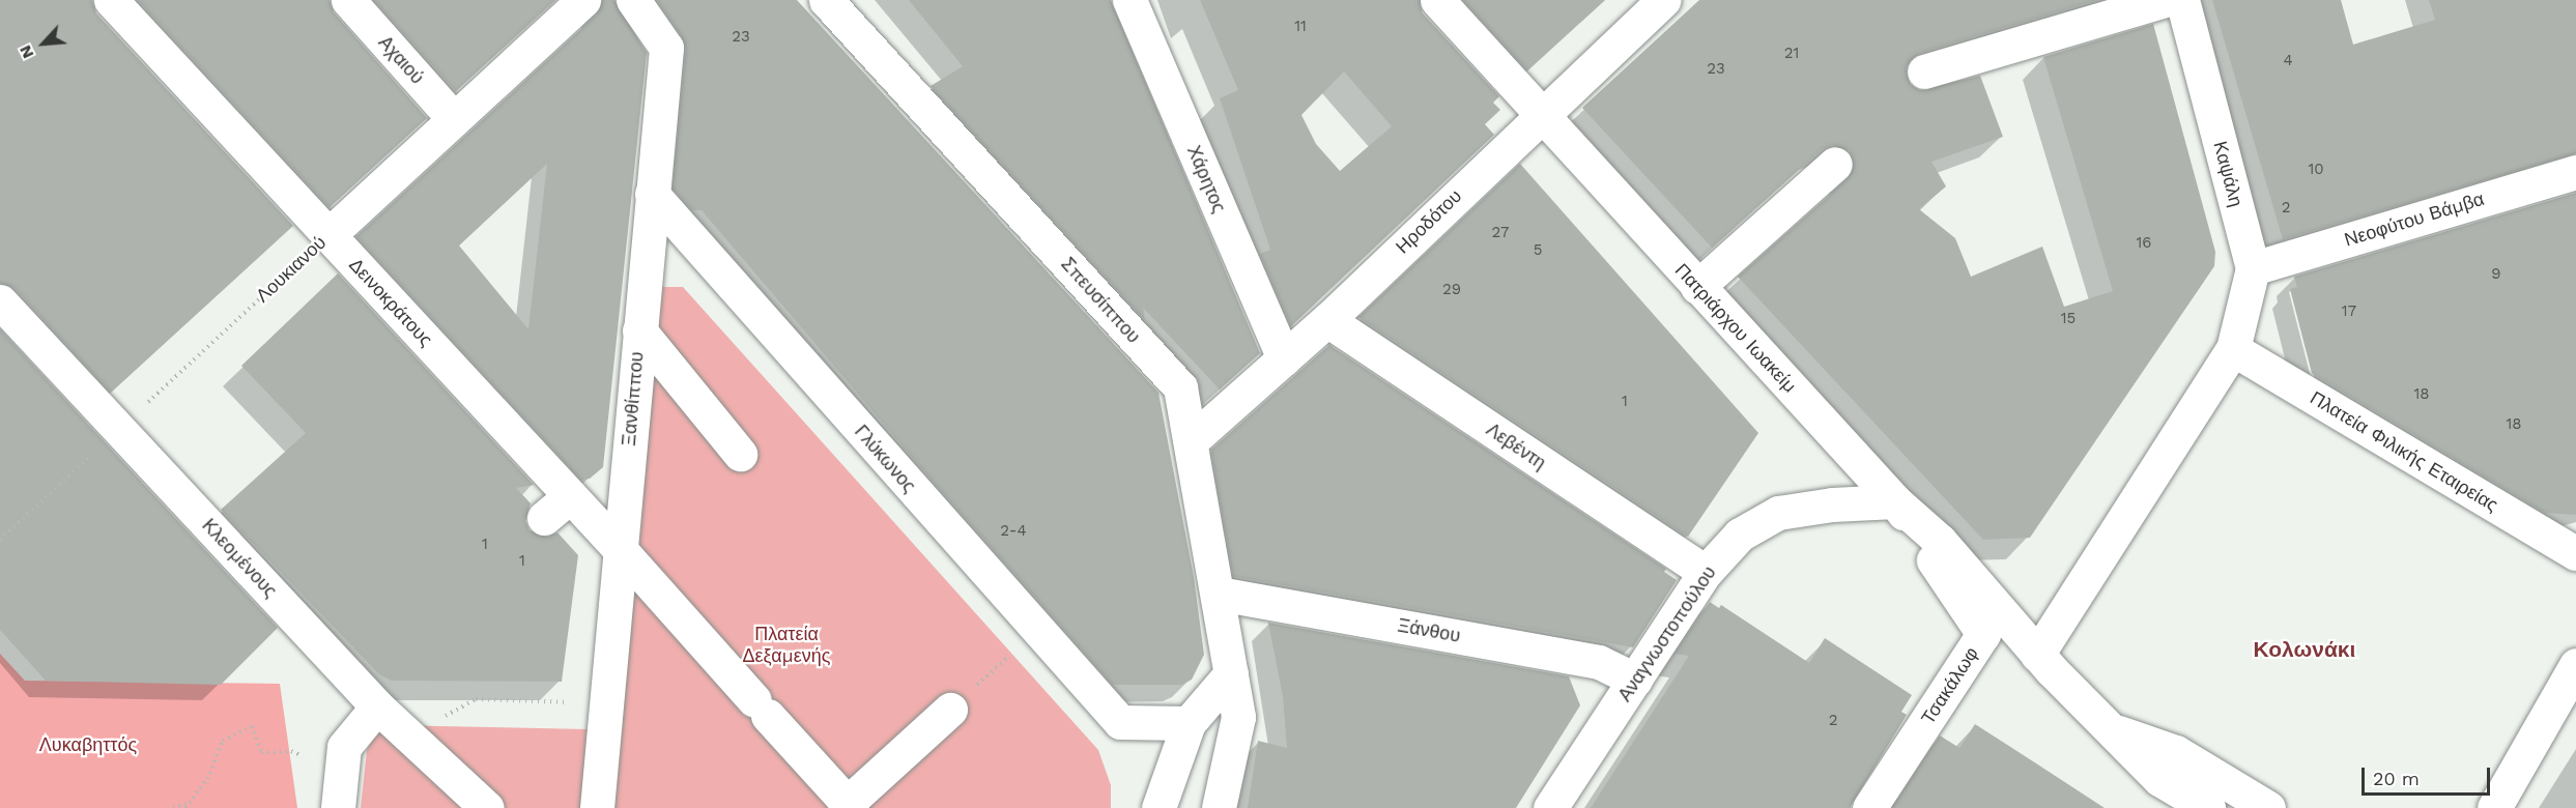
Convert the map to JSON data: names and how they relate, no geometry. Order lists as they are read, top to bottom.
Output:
{
  "streets": {
    "street": [
      "Αχαιού",
      "Καψάλη",
      "Χάρητος",
      "Νεοφύτου Βάμβα",
      "Ηροδότου",
      "Λουκιανού",
      "Σπευσίππου",
      "Δεινοκράτους",
      "Πατριάρχου Ιωακείμ",
      "Ξανθίππου",
      "Λεβέντη",
      "Πλατεία Φιλικής Εταιρείας",
      "Γλύκωνος",
      "Κλεομένους",
      "Ξάνθου",
      "Αναγνωστοπούλου",
      "Τσακάλωφ"
    ]
  },
  "crossings": [
    ["Αχαιού", "Λουκιανού"],
    ["Καψάλη", "Νεοφύτου Βάμβα"],
    ["Καψάλη", "Πατριάρχου Ιωακείμ"],
    ["Καψάλη", "Πλατεία Φιλικής Εταιρείας"],
    ["Χάρητος", "Ηροδότου"],
    ["Ηροδότου", "Σπευσίππου"],
    ["Ηροδότου", "Πατριάρχου Ιωακείμ"],
    ["Ηροδότου", "Λεβέντη"],
    ["Λουκιανού", "Δεινοκράτους"],
    ["Λουκιανού", "Κλεομένους"],
    ["Σπευσίππου", "Ξάνθου"],
    ["Δεινοκράτους", "Ξανθίππου"],
    ["Πατριάρχου Ιωακείμ", "Αναγνωστοπούλου"],
    ["Πατριάρχου Ιωακείμ", "Τσακάλωφ"],
    ["Ξανθίππου", "Γλύκωνος"],
    ["Λεβέντη", "Αναγνωστοπούλου"],
    ["Ξάνθου", "Αναγνωστοπούλου"],
    ["Αναγνωστοπούλου", "Τσακάλωφ"]
  ],
  "districts": ["Κολωνάκι"],
  "parks": ["Πλατεία Δεξαμενής", "Λυκαβηττός"],
  "house_numbers": [
    "11",
    "23",
    "21",
    "4",
    "23",
    "10",
    "2",
    "27",
    "16",
    "5",
    "9",
    "29",
    "17",
    "15",
    "18",
    "1",
    "18",
    "2-4",
    "1",
    "1",
    "2"
  ],
  "scale_bar": "20 m",
  "north": "bottom left"
}
